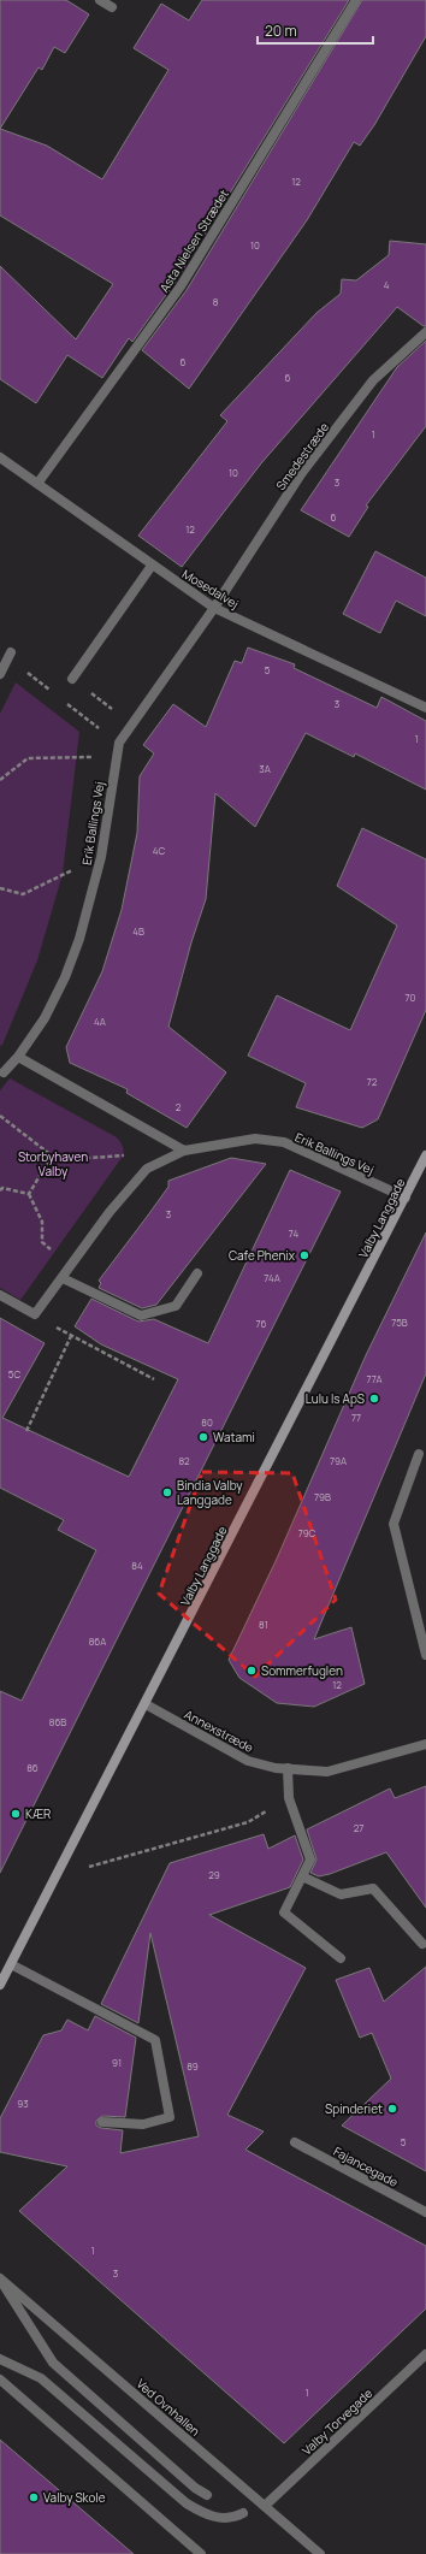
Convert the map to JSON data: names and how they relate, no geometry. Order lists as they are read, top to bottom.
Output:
{
  "streets": {
    "street": [
      "Asta Nielsen Strædet",
      "Smedestræde",
      "Mosedalvej",
      "Erik Ballings Vej",
      "Valby Langgade",
      "Annexstræde",
      "Fajancegade",
      "Ved Ovnhallen",
      "Valby Torvegade"
    ]
  },
  "crossings": [
    ["Asta Nielsen Strædet", "Mosedalvej"],
    ["Smedestræde", "Mosedalvej"],
    ["Smedestræde", "Erik Ballings Vej"],
    ["Mosedalvej", "Erik Ballings Vej"],
    ["Erik Ballings Vej", "Valby Langgade"],
    ["Valby Langgade", "Annexstræde"],
    ["Ved Ovnhallen", "Valby Torvegade"]
  ],
  "parks": ["Storbyhaven Valby"],
  "places": [
    "Cafe Phenix",
    "Lulu Is ApS",
    "Watami",
    "Bindia Valby Langgade",
    "Sommerfuglen",
    "KÆR",
    "Spinderiet",
    "Valby Skole"
  ],
  "house_numbers": [
    "12",
    "10",
    "4",
    "8",
    "6",
    "6",
    "1",
    "10",
    "3",
    "6",
    "12",
    "5",
    "3",
    "1",
    "3A",
    "4C",
    "4B",
    "70",
    "4A",
    "72",
    "2",
    "3",
    "74",
    "74A",
    "75B",
    "76",
    "5C",
    "77A",
    "77",
    "80",
    "82",
    "79A",
    "79B",
    "79C",
    "84",
    "81",
    "86A",
    "12",
    "86B",
    "86",
    "27",
    "29",
    "91",
    "89",
    "93",
    "5",
    "1",
    "3",
    "1"
  ],
  "scale_bar": "20 m"
}
